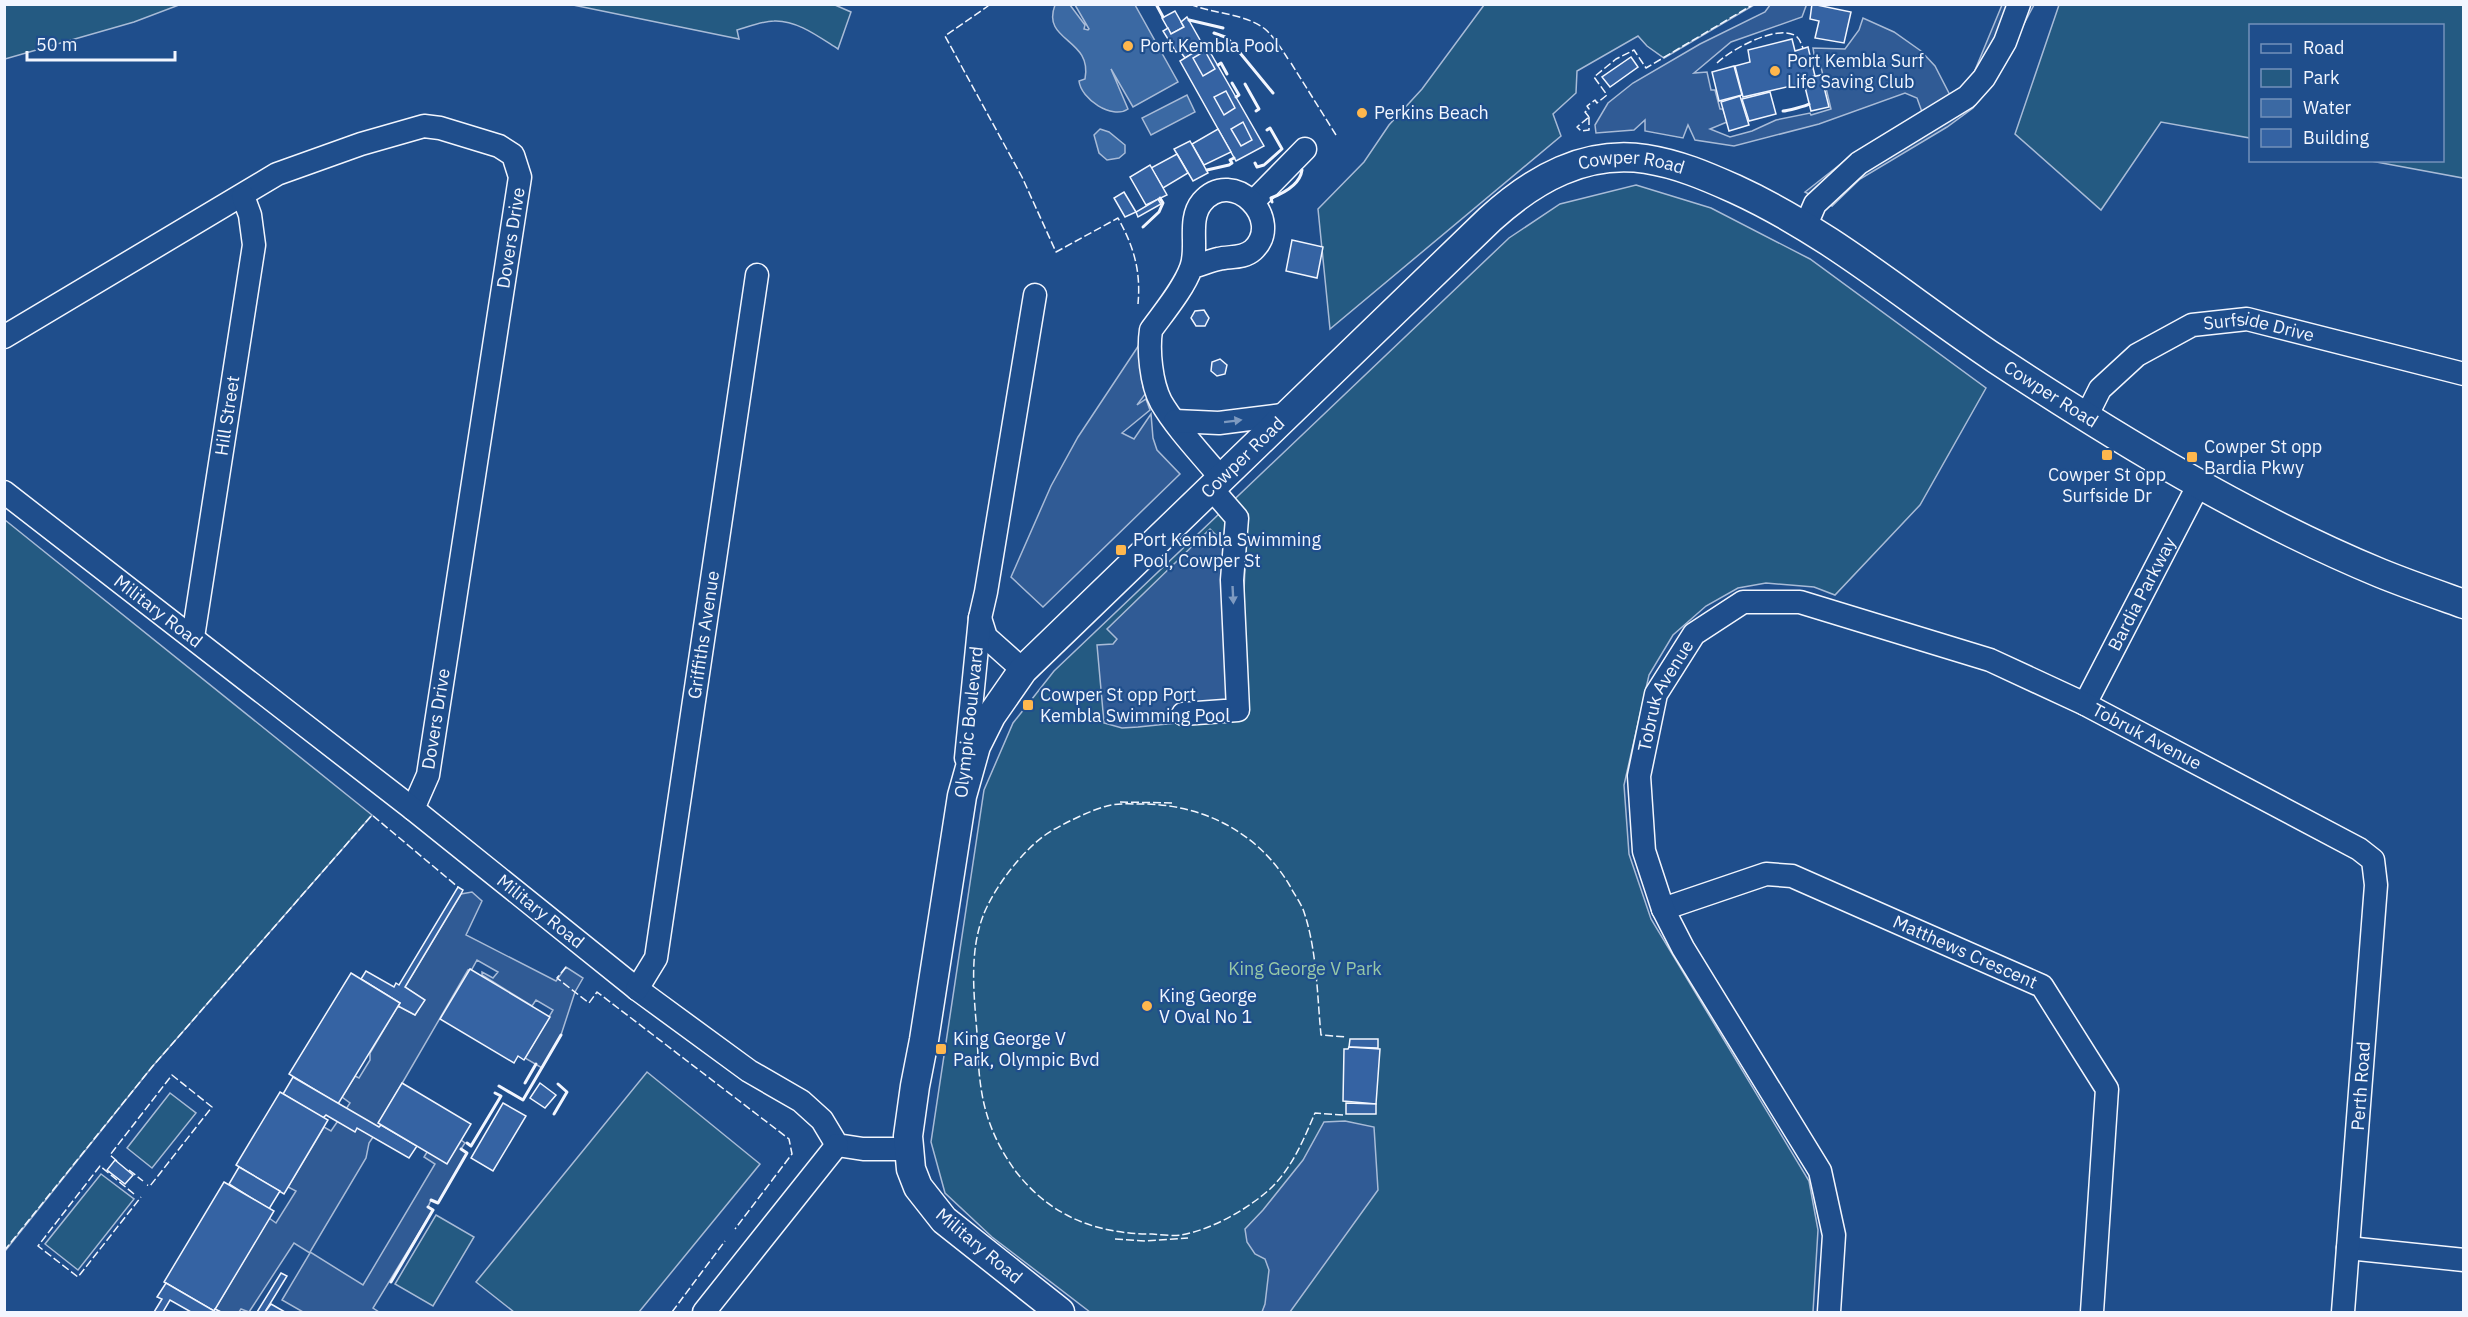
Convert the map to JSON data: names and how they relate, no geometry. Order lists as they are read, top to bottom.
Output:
{
  "streets": {
    "main road": ["Cowper Road", "Military Road", "Olympic Boulevard"],
    "street": [
      "Dovers Drive",
      "Surfside Drive",
      "Hill Street",
      "Bardia Parkway",
      "Griffiths Avenue",
      "Tobruk Avenue",
      "Matthews Crescent",
      "Perth Road"
    ]
  },
  "crossings": [
    ["Cowper Road", "Surfside Drive"],
    ["Cowper Road", "Bardia Parkway"],
    ["Cowper Road", "Olympic Boulevard"],
    ["Dovers Drive", "Hill Street"],
    ["Dovers Drive", "Military Road"],
    ["Hill Street", "Military Road"],
    ["Bardia Parkway", "Tobruk Avenue"],
    ["Military Road", "Griffiths Avenue"],
    ["Military Road", "Olympic Boulevard"],
    ["Tobruk Avenue", "Matthews Crescent"],
    ["Tobruk Avenue", "Perth Road"]
  ],
  "parks": ["King George V Park"],
  "places": {
    "other": [
      "Port Kembla Pool",
      "Port Kembla Surf Life Saving Club",
      "Perkins Beach",
      "King George V Oval No 1"
    ],
    "transit": [
      "Cowper St opp Surfside Dr",
      "Cowper St opp Bardia Pkwy",
      "Port Kembla Swimming Pool, Cowper St",
      "Cowper St opp Port Kembla Swimming Pool",
      "King George V Park, Olympic Bvd"
    ]
  },
  "legend": [
    "Road",
    "Park",
    "Water",
    "Building"
  ],
  "scale_bar": "50 m"
}
